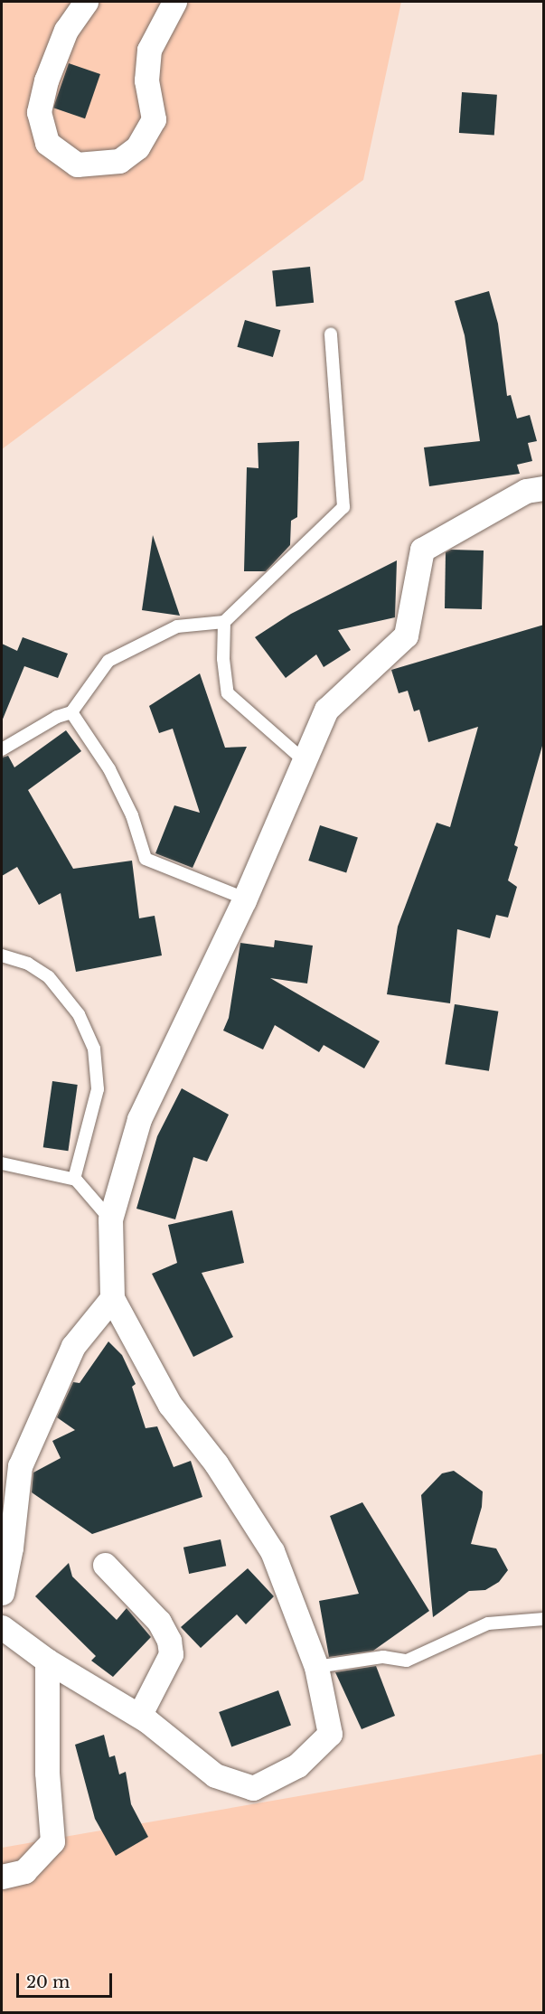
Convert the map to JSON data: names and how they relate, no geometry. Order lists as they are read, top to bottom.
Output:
{
  "scale_bar": "20 m"
}
